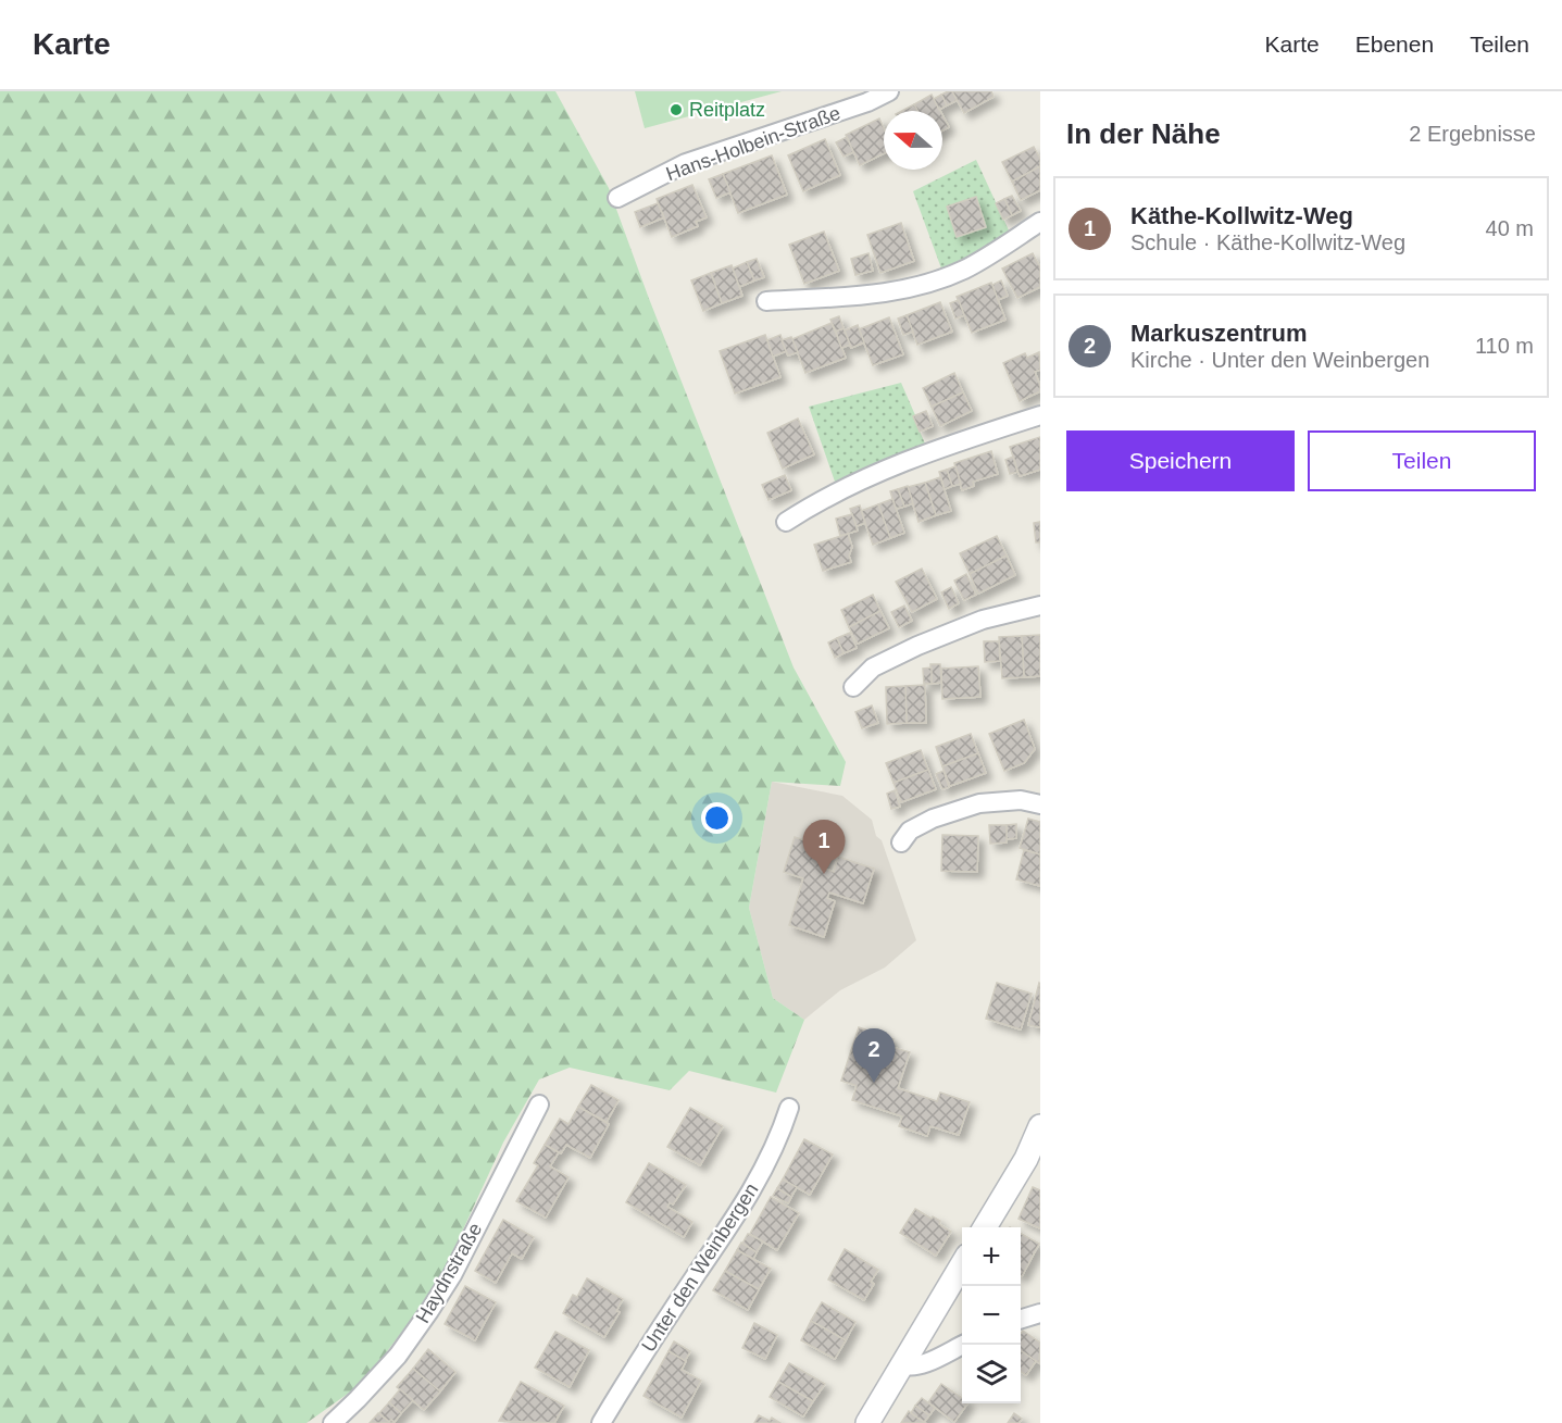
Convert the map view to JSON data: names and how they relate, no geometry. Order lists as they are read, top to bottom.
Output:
{
  "streets": {
    "street": ["Hans-Holbein-Straße", "Unter den Weinbergen", "Haydnstraße"]
  },
  "places": ["Reitplatz"],
  "north": "left",
  "page": {
    "header": "Karte",
    "nav": ["Karte", "Ebenen", "Teilen"],
    "heading": ["In der Nähe", "2 Ergebnisse"],
    "list": [
      {
        "mark": "1",
        "name": "Käthe-Kollwitz-Weg",
        "note": "Schule · Käthe-Kollwitz-Weg",
        "value": "40 m"
      },
      {
        "mark": "2",
        "name": "Markuszentrum",
        "note": "Kirche · Unter den Weinbergen",
        "value": "110 m"
      }
    ],
    "buttons": ["Speichern", "Teilen"],
    "pins": ["1", "2"],
    "map_buttons": ["+", "−"]
  }
}
